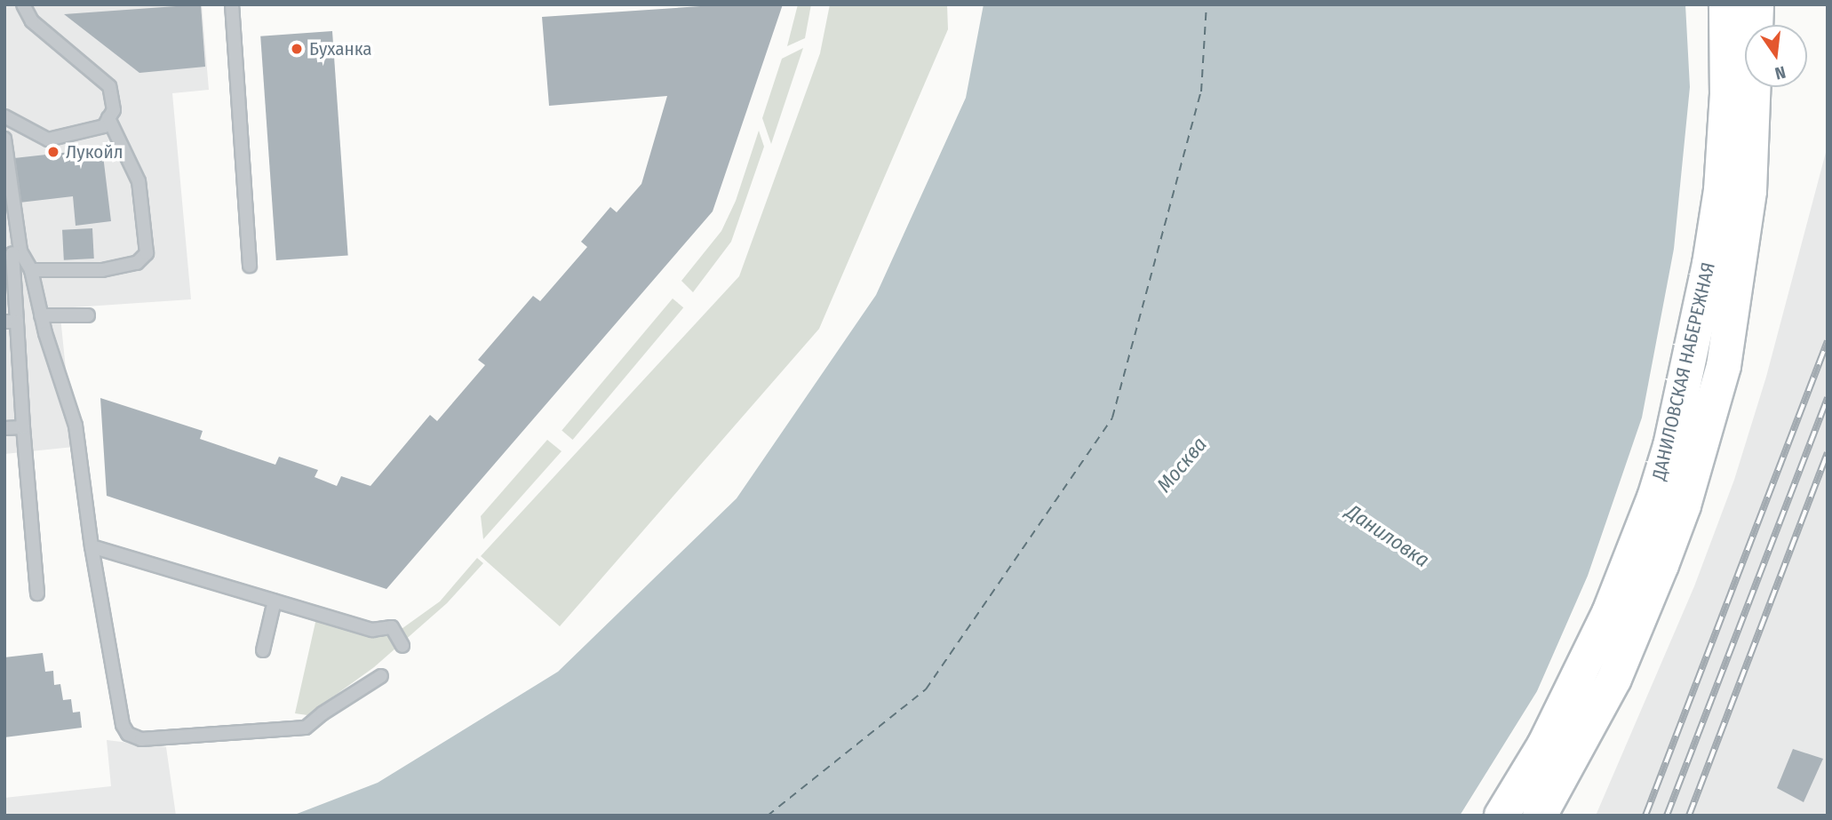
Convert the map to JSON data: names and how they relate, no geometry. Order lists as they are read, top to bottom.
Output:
{
  "streets": {
    "main road": ["ДАНИЛОВСКАЯ НАБЕРЕЖНАЯ"]
  },
  "water": ["Москва", "Даниловка"],
  "places": ["Буханка", "Лукойл"],
  "north": "bottom"
}
